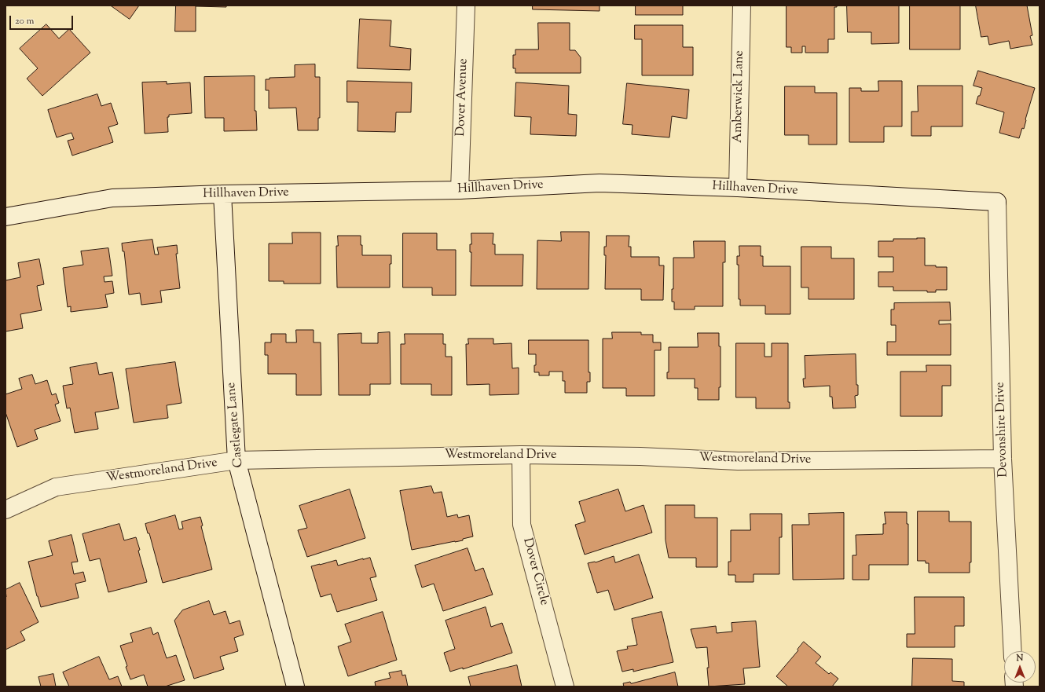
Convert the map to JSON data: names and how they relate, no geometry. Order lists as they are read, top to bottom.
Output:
{
  "streets": {
    "street": [
      "Amberwick Lane",
      "Dover Avenue",
      "Hillhaven Drive",
      "Castlegate Lane",
      "Devonshire Drive",
      "Westmoreland Drive",
      "Dover Circle"
    ]
  },
  "crossings": [
    ["Amberwick Lane", "Hillhaven Drive"],
    ["Dover Avenue", "Hillhaven Drive"],
    ["Hillhaven Drive", "Castlegate Lane"],
    ["Hillhaven Drive", "Devonshire Drive"],
    ["Castlegate Lane", "Westmoreland Drive"],
    ["Devonshire Drive", "Westmoreland Drive"],
    ["Westmoreland Drive", "Dover Circle"]
  ],
  "scale_bar": "20 m",
  "north": "top"
}
